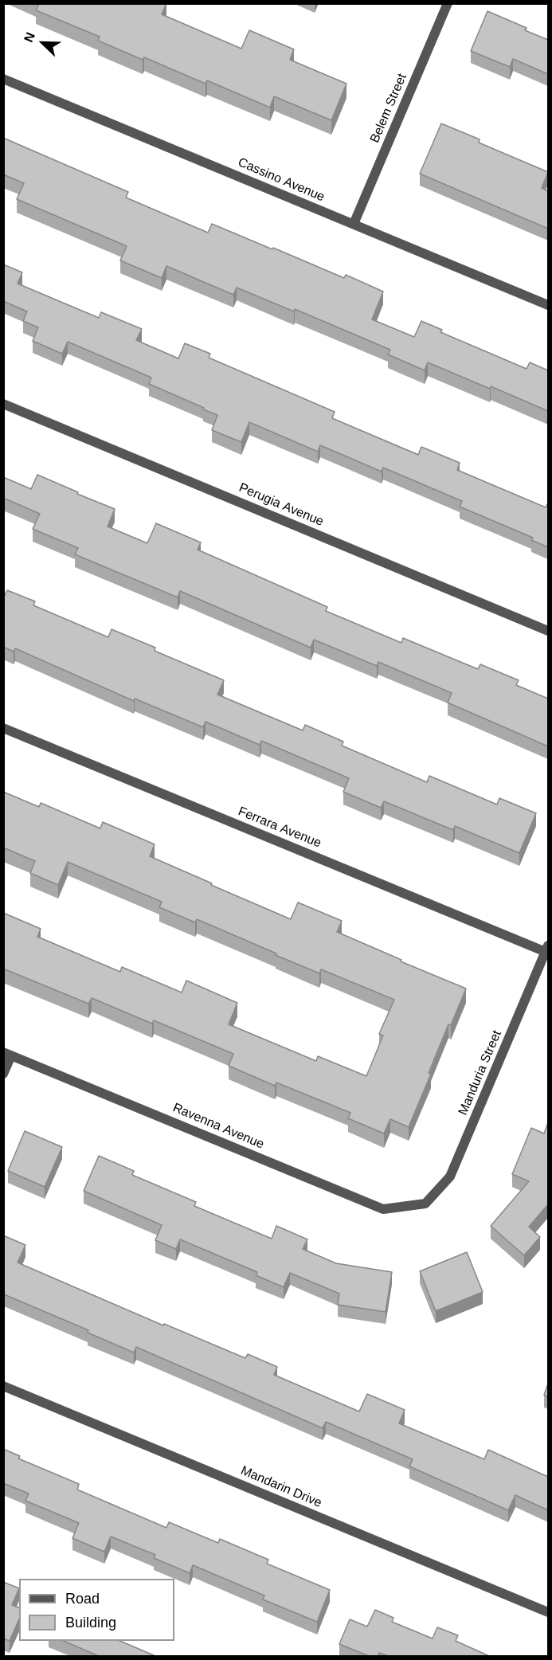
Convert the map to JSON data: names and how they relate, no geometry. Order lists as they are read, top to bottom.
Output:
{
  "streets": {
    "street": [
      "Belem Street",
      "Cassino Avenue",
      "Perugia Avenue",
      "Ferrara Avenue",
      "Manduria Street",
      "Ravenna Avenue",
      "Mandarin Drive"
    ]
  },
  "crossings": [
    ["Belem Street", "Cassino Avenue"],
    ["Ferrara Avenue", "Manduria Street"],
    ["Manduria Street", "Ravenna Avenue"]
  ],
  "legend": ["Road", "Building"],
  "north": "top left"
}
